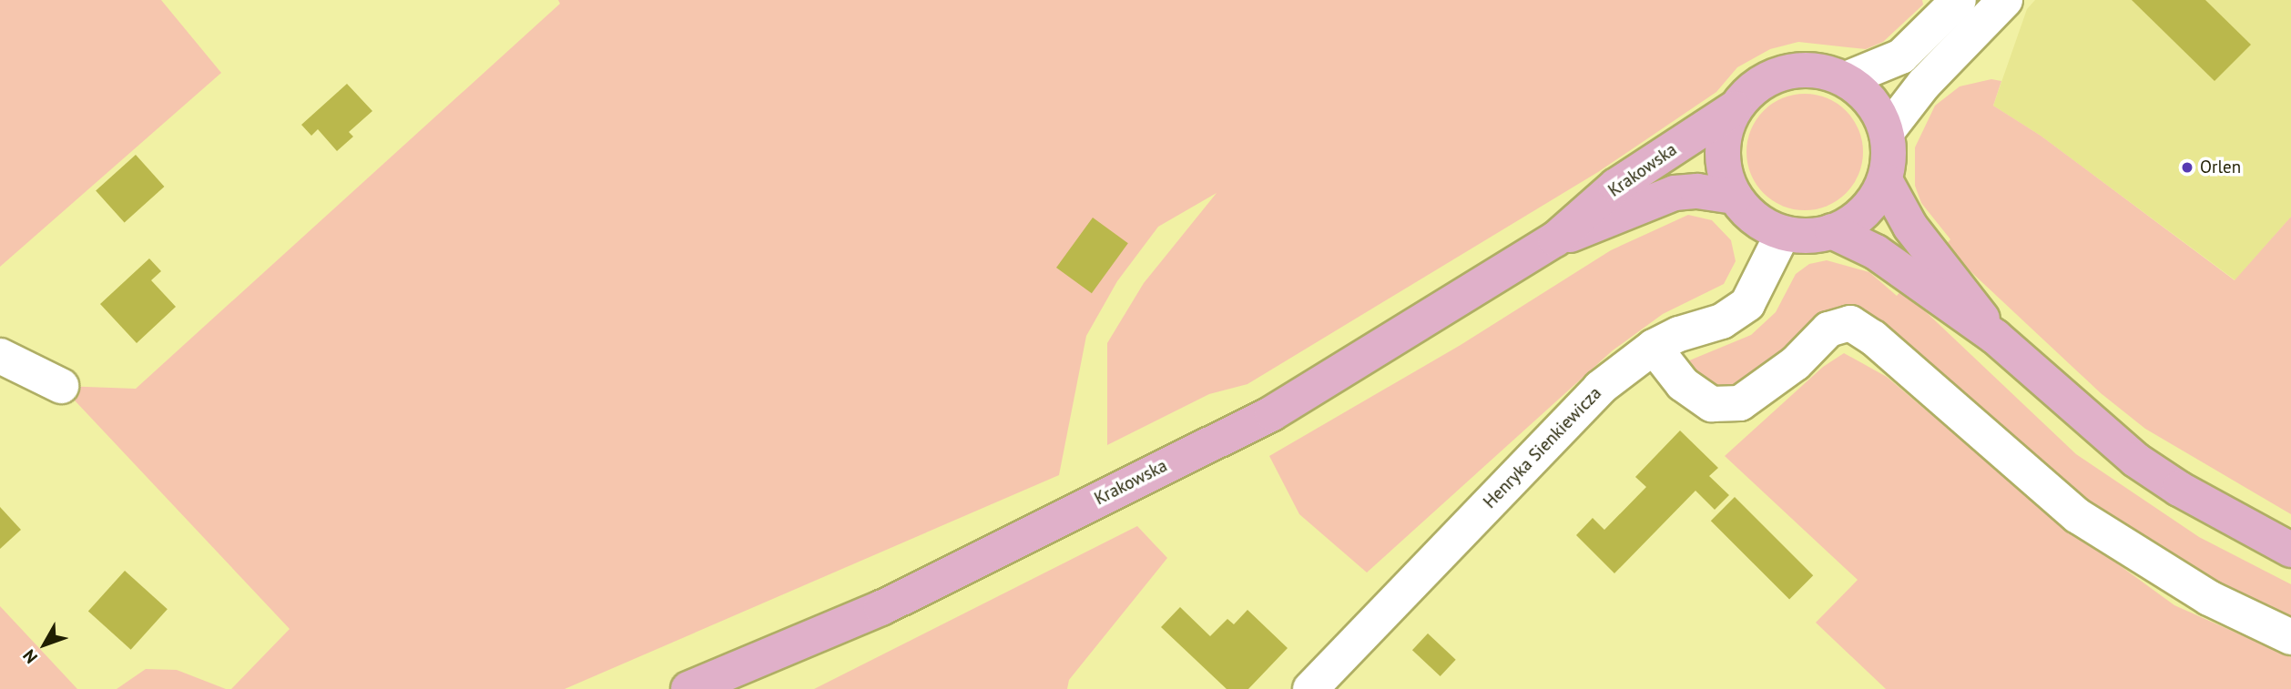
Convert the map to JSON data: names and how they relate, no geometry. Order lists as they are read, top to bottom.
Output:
{
  "streets": {
    "main road": ["Krakowska"],
    "street": ["Henryka Sienkiewicza"]
  },
  "crossings": [
    ["Krakowska", "Henryka Sienkiewicza"]
  ],
  "places": ["Orlen"],
  "north": "bottom left"
}
